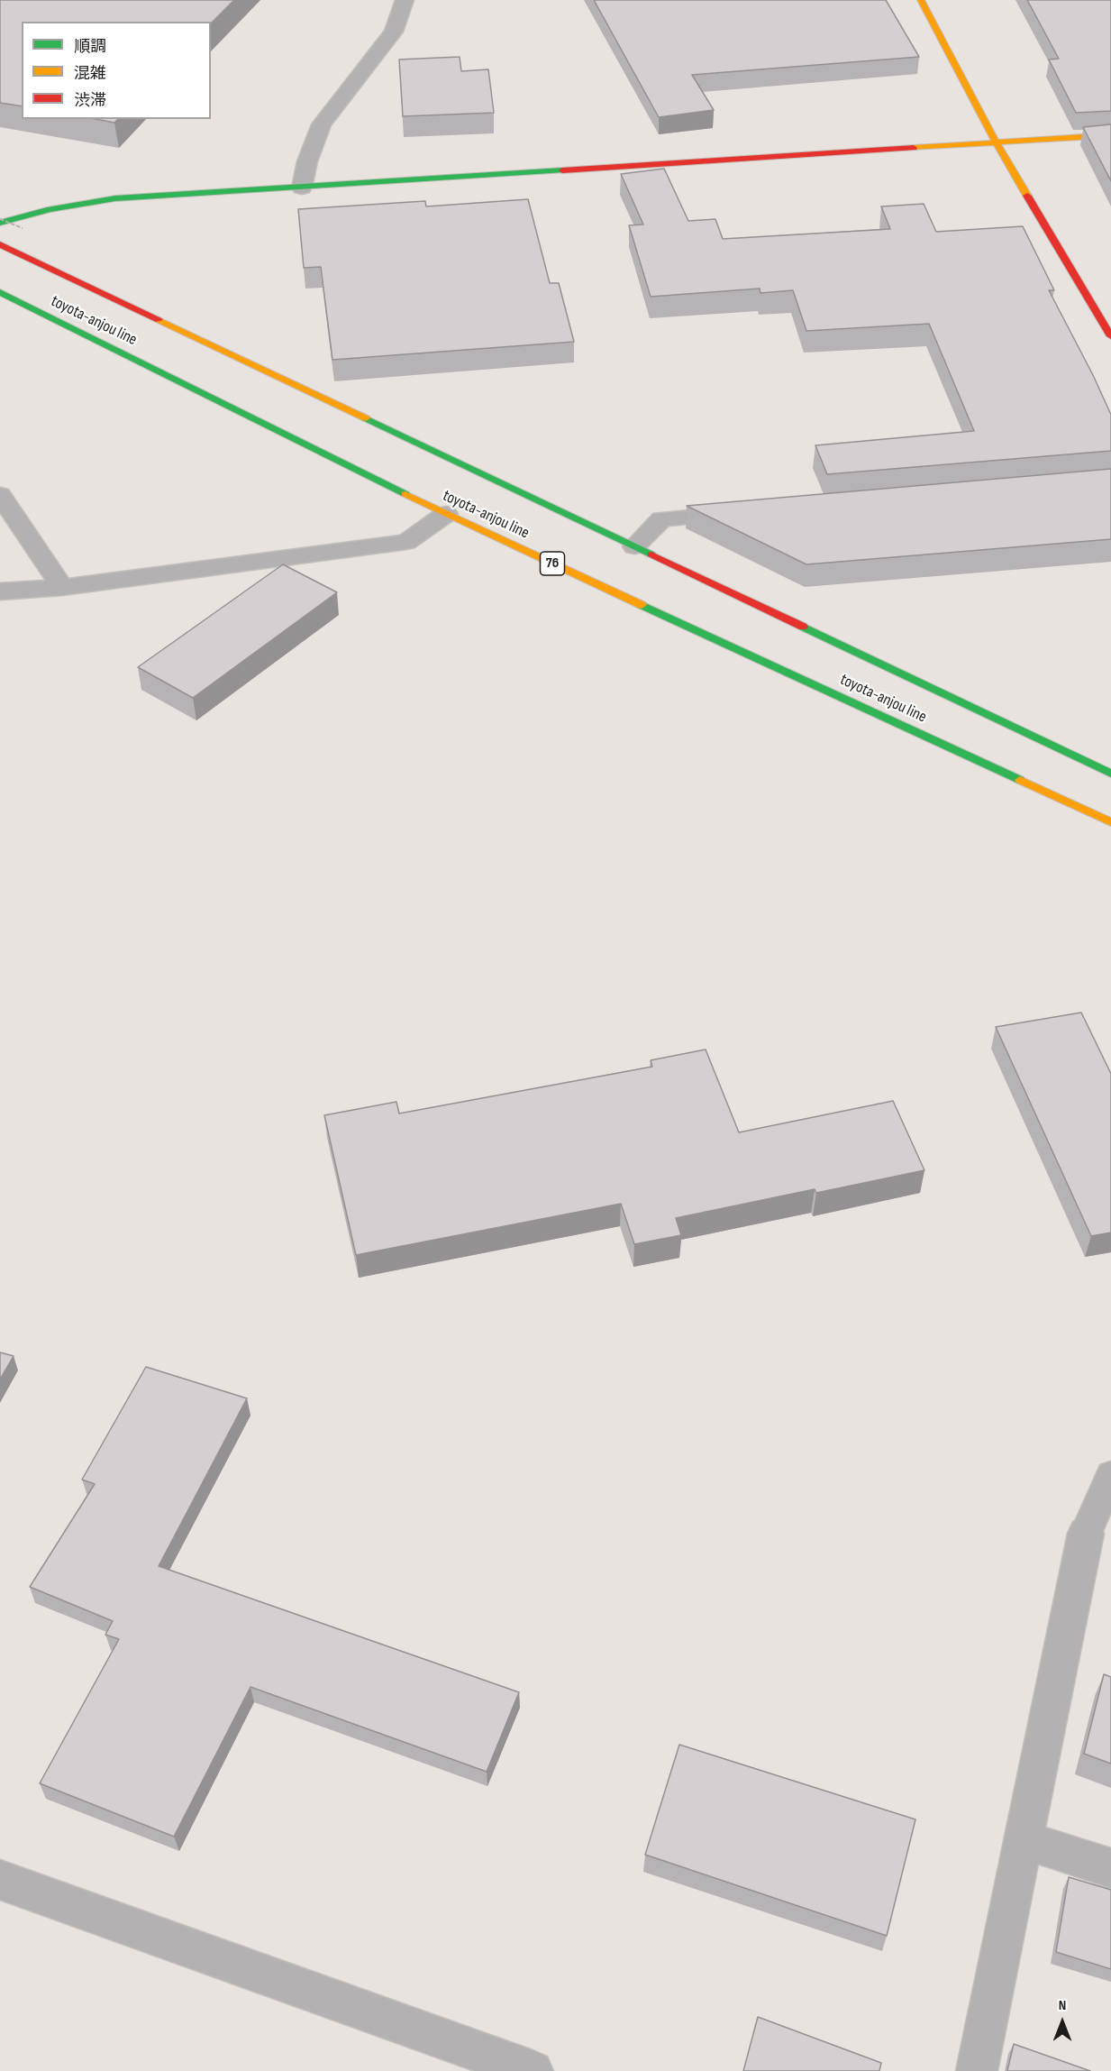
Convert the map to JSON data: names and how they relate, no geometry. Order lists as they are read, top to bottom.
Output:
{
  "streets": {
    "main road": ["toyota-anjou line", "76"]
  },
  "legend": ["順調", "混雑", "渋滞"],
  "north": "top"
}
